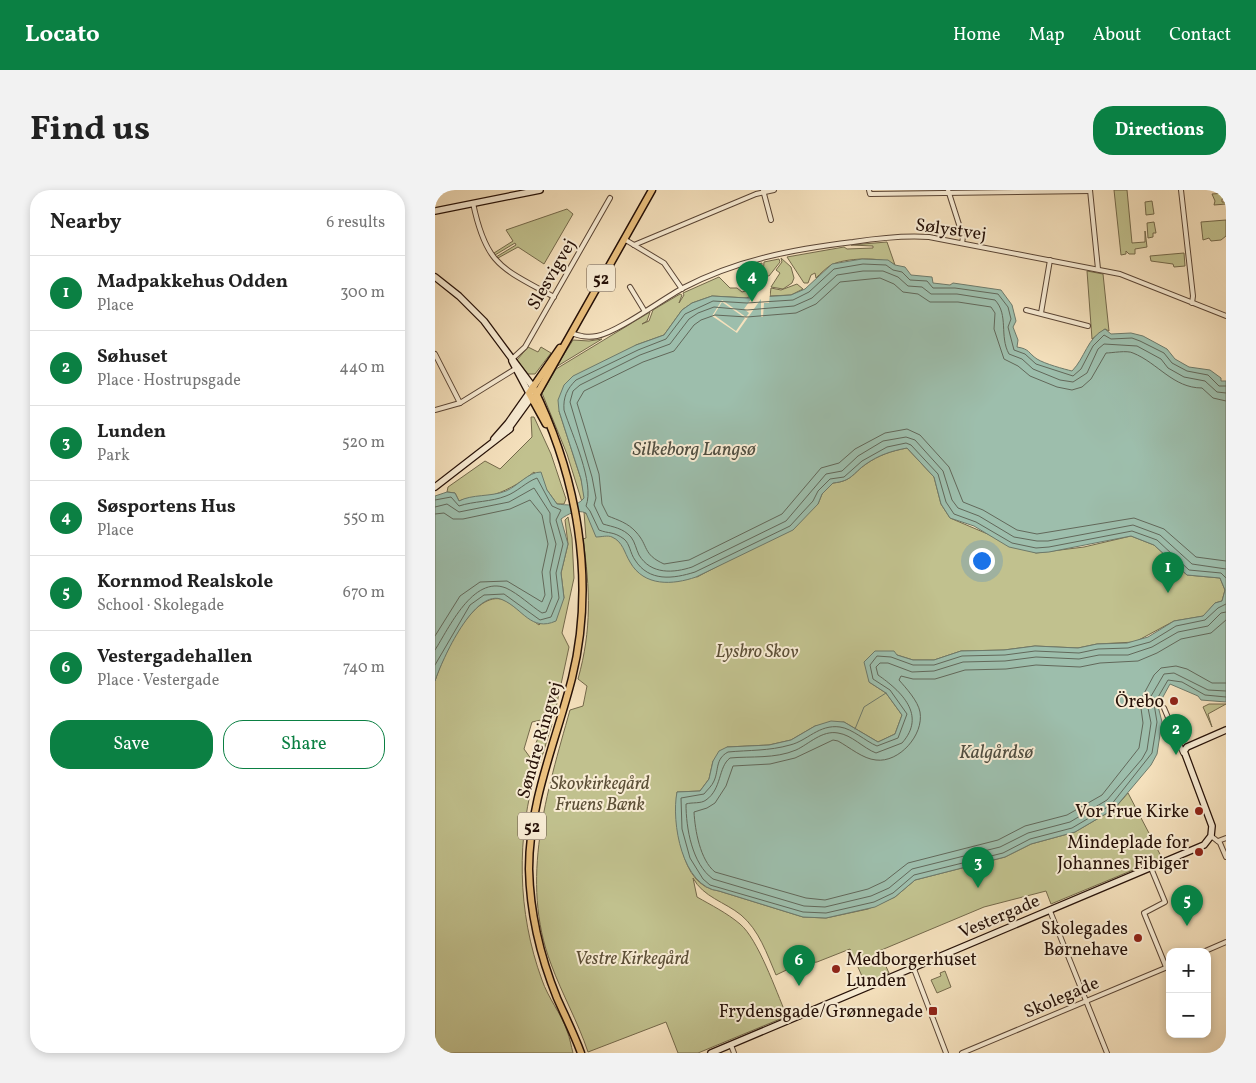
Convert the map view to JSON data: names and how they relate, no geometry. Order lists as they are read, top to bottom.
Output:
{
  "streets": {
    "main road": ["52", "Søndre Ringvej"],
    "street": [
      "Sølystvej",
      "Slesvigvej",
      "Vestergade",
      "Skolegade"
    ]
  },
  "crossings": [
    ["Sølystvej", "52"],
    ["52", "Søndre Ringvej"]
  ],
  "water": ["Silkeborg Langsø", "Kalgårdsø"],
  "parks": ["Lysbro Skov", "Skovkirkegård Fruens Bænk", "Vestre Kirkegård"],
  "places": {
    "other": [
      "Örebo",
      "Vor Frue Kirke",
      "Mindeplade for Johannes Fibiger",
      "Skolegades Børnehave",
      "Medborgerhuset Lunden"
    ],
    "transit": ["Frydensgade/Grønnegade"]
  },
  "page": {
    "header": "Locato",
    "nav": [
      "Home",
      "Map",
      "About",
      "Contact"
    ],
    "title": "Find us",
    "buttons": [
      "Directions",
      ["Save", "Share"]
    ],
    "heading": ["Nearby", "6 results"],
    "list": [
      {
        "mark": "1",
        "name": "Madpakkehus Odden",
        "note": "Place",
        "value": "300 m"
      },
      {
        "mark": "2",
        "name": "Søhuset",
        "note": "Place · Hostrupsgade",
        "value": "440 m"
      },
      {
        "mark": "3",
        "name": "Lunden",
        "note": "Park",
        "value": "520 m"
      },
      {
        "mark": "4",
        "name": "Søsportens Hus",
        "note": "Place",
        "value": "550 m"
      },
      {
        "mark": "5",
        "name": "Kornmod Realskole",
        "note": "School · Skolegade",
        "value": "670 m"
      },
      {
        "mark": "6",
        "name": "Vestergadehallen",
        "note": "Place · Vestergade",
        "value": "740 m"
      }
    ],
    "pins": [
      "4",
      "1",
      "2",
      "3",
      "5",
      "6"
    ],
    "map_buttons": ["+", "−"]
  }
}
